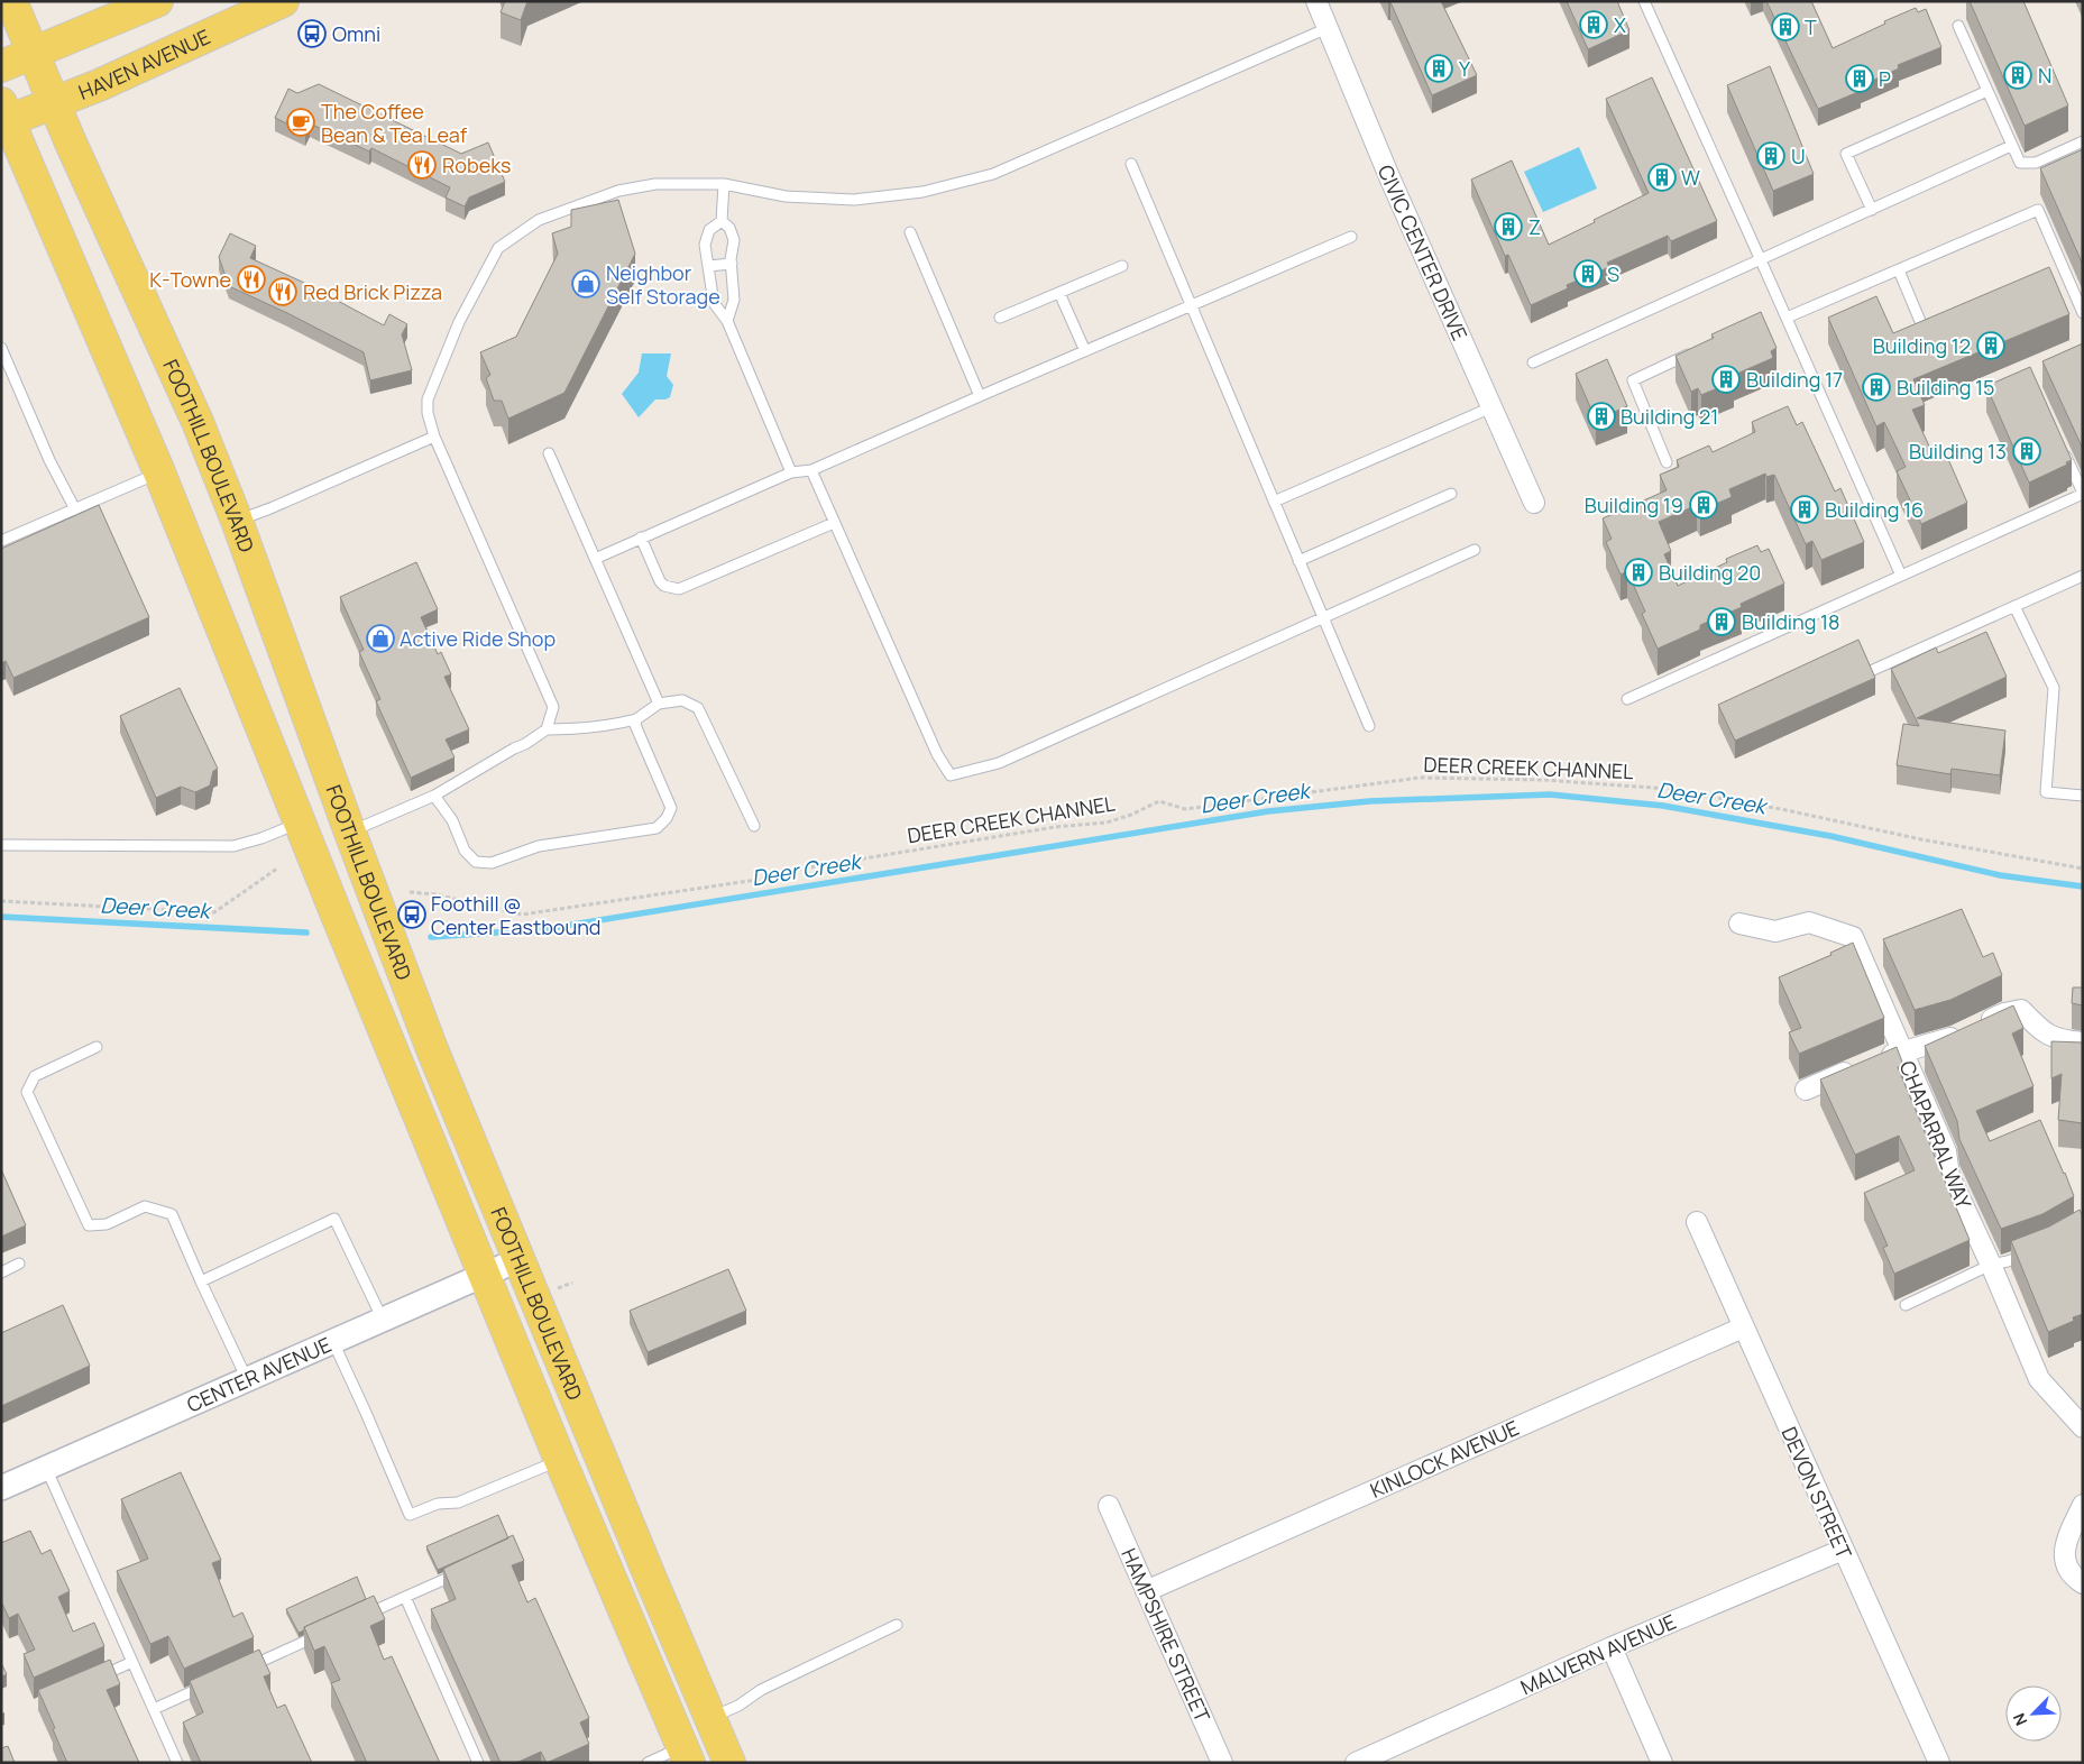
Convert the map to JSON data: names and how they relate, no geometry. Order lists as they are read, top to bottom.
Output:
{
  "streets": {
    "main road": ["HAVEN AVENUE", "FOOTHILL BOULEVARD"],
    "street": [
      "CIVIC CENTER DRIVE",
      "CHAPARRAL WAY",
      "CENTER AVENUE",
      "KINLOCK AVENUE",
      "DEVON STREET",
      "HAMPSHIRE STREET",
      "MALVERN AVENUE"
    ],
    "path": ["DEER CREEK CHANNEL"]
  },
  "crossings": [
    ["HAVEN AVENUE", "FOOTHILL BOULEVARD"],
    ["FOOTHILL BOULEVARD", "CENTER AVENUE"],
    ["KINLOCK AVENUE", "DEVON STREET"],
    ["KINLOCK AVENUE", "HAMPSHIRE STREET"],
    ["DEVON STREET", "MALVERN AVENUE"]
  ],
  "water": ["Deer Creek"],
  "places": {
    "building": [
      "X",
      "T",
      "Y",
      "N",
      "P",
      "U",
      "W",
      "Z",
      "S",
      "Building 12",
      "Building 17",
      "Building 15",
      "Building 21",
      "Building 13",
      "Building 19",
      "Building 16",
      "Building 20",
      "Building 18"
    ],
    "bus stop": ["Omni", "Foothill @ Center Eastbound"],
    "cafe": ["The Coffee Bean & Tea Leaf"],
    "restaurant": ["Robeks", "K-Towne", "Red Brick Pizza"],
    "shop": ["Neighbor Self Storage", "Active Ride Shop"]
  },
  "north": "bottom left"
}
